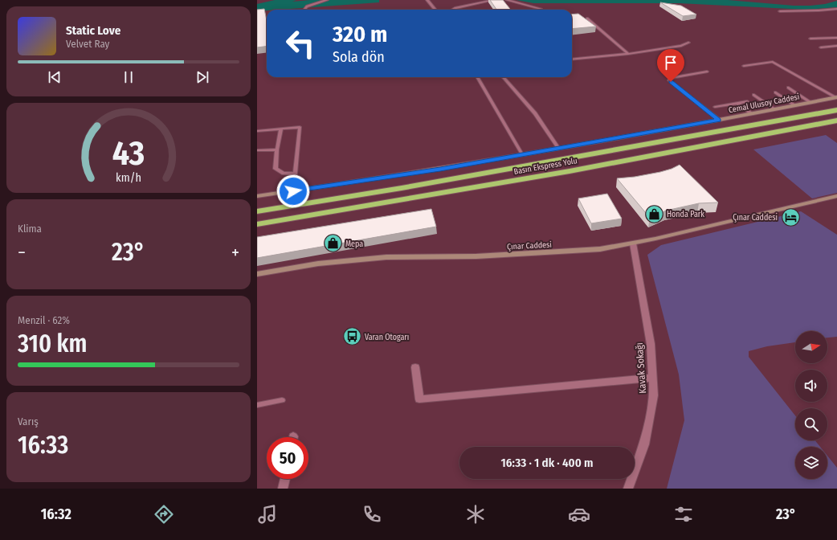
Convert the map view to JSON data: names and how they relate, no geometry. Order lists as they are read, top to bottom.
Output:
{
  "streets": {
    "highway": ["Basın Ekspress Yolu"],
    "main road": ["Cemal Ulusoy Caddesi", "Çınar Caddesi"],
    "street": ["Kavak Sokağı"]
  },
  "crossings": [
    ["Çınar Caddesi", "Kavak Sokağı"]
  ],
  "places": {
    "shop": ["Honda Park", "Mepa"],
    "hotel": ["Çınar Caddesi"],
    "bus stop": ["Varan Otogarı"]
  },
  "north": "right",
  "page": {
    "turn": ["320 m", "Sola dön"],
    "song": ["Static Love", "Velvet Ray"],
    "tile": [
      "Klima",
      ["Menzil · 62%", "310 km"],
      ["Varış", "16:33"]
    ],
    "heat": ["−", "23°", "+"],
    "limit": "50",
    "trip": "16:33 · 1 dk · 400 m",
    "tabs": ["16:32", "23°"],
    "gauge": ["43", "km/h"]
  }
}
